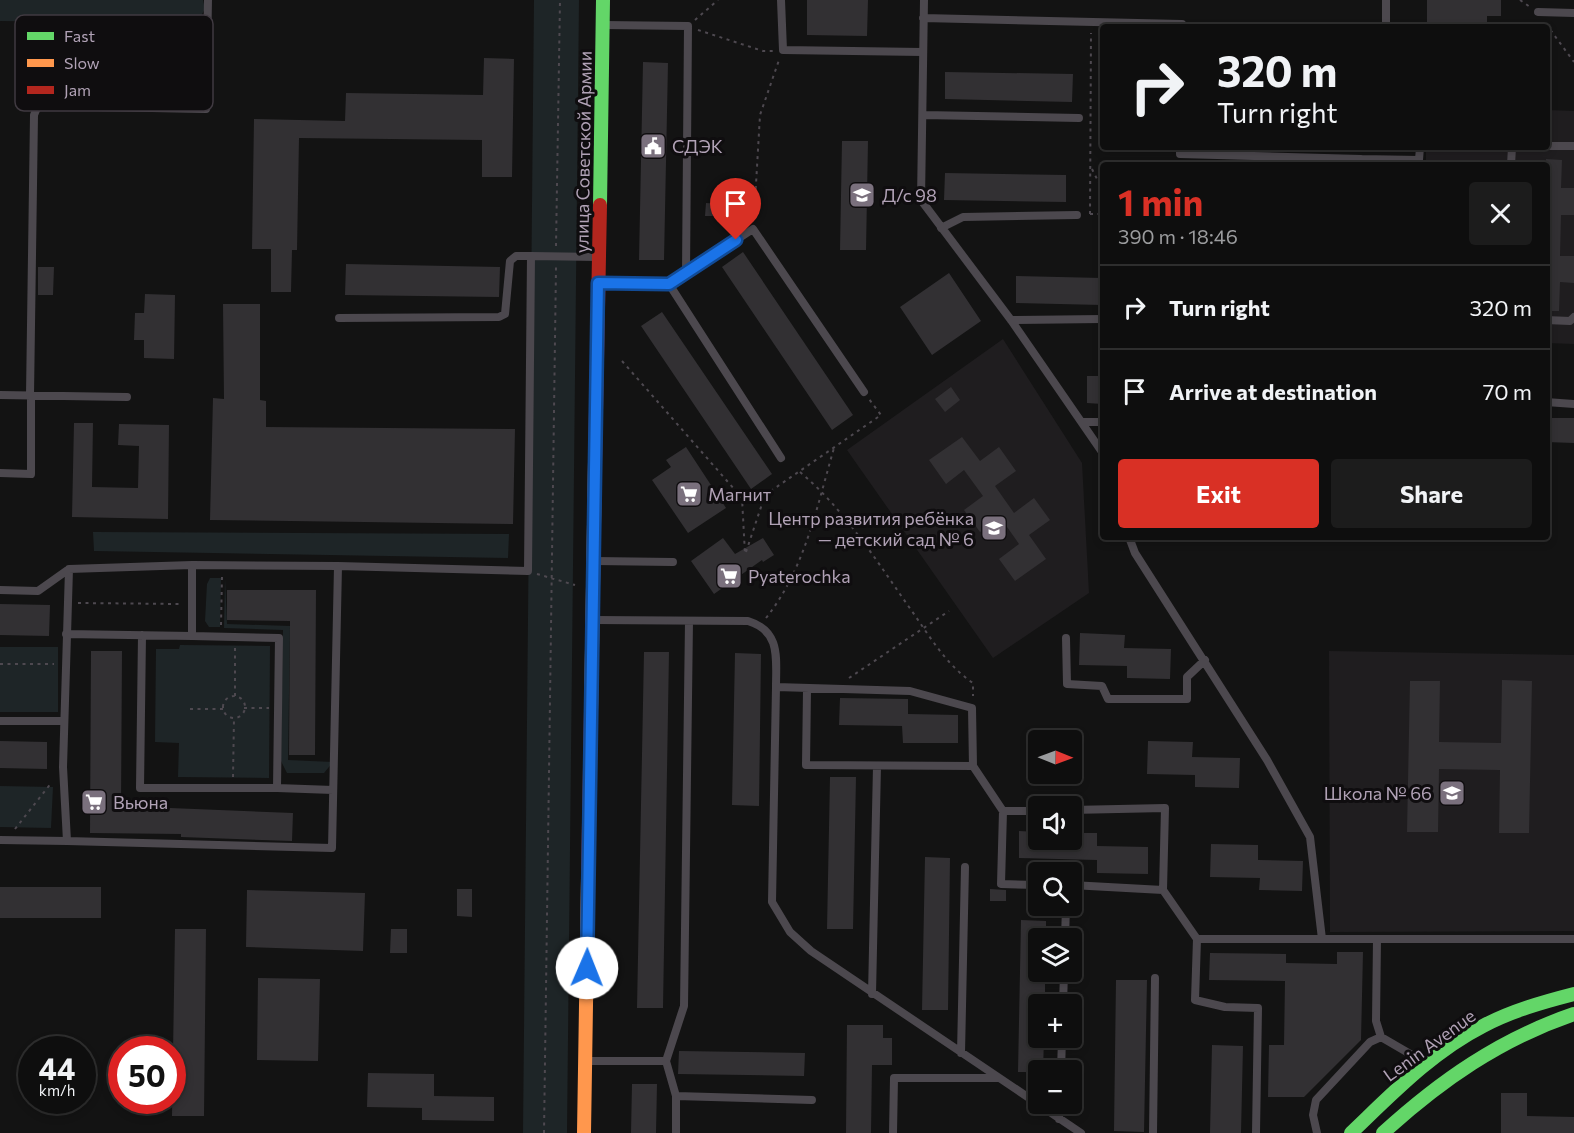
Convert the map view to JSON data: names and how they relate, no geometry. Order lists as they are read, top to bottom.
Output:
{
  "streets": {
    "main road": ["улица Советской Армии", "Lenin Avenue"]
  },
  "places": {
    "public building": ["СДЭК"],
    "school or university": ["Д/с 98", "Центр развития ребёнка — детский сад № 6", "Школа № 66"],
    "supermarket": ["Магнит", "Pyaterochka", "Вьюна"]
  },
  "legend": ["Fast", "Slow", "Jam"],
  "north": "right",
  "page": {
    "turn": ["320 m", "Turn right"],
    "heading": ["1 min", "390 m · 18:46"],
    "list": [
      {
        "name": "Turn right",
        "value": "320 m"
      },
      {
        "name": "Arrive at destination",
        "value": "70 m"
      }
    ],
    "buttons": ["Exit", "Share"],
    "map_buttons": ["+", "−"],
    "speed": "44 km/h",
    "limit": "50"
  }
}
